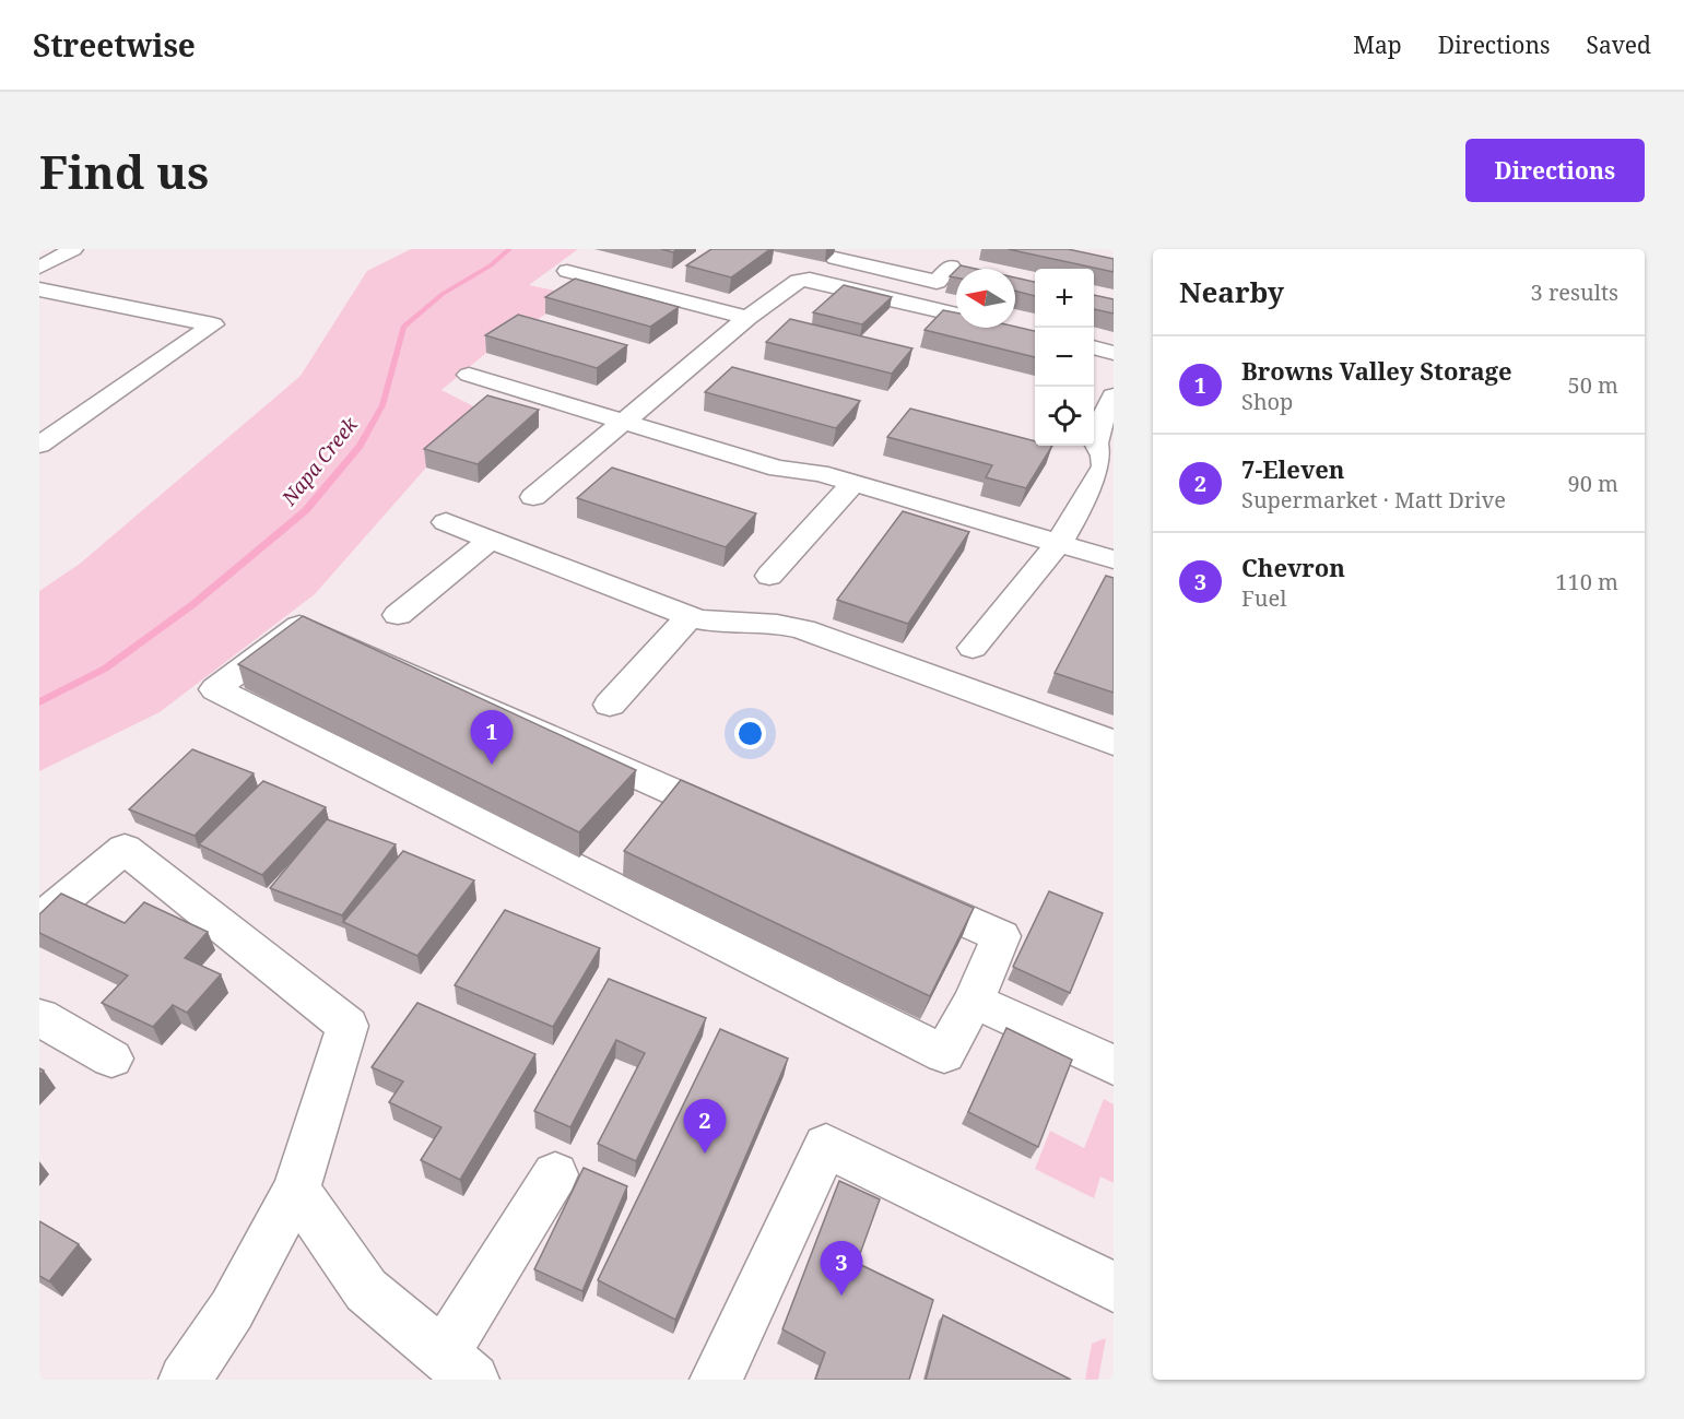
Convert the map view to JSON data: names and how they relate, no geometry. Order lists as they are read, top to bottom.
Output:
{
  "water": ["Napa Creek"],
  "north": "left",
  "page": {
    "header": "Streetwise",
    "nav": ["Map", "Directions", "Saved"],
    "buttons": "Directions",
    "title": "Find us",
    "heading": ["Nearby", "3 results"],
    "map_buttons": ["+", "−"],
    "list": [
      {
        "mark": "1",
        "name": "Browns Valley Storage",
        "note": "Shop",
        "value": "50 m"
      },
      {
        "mark": "2",
        "name": "7-Eleven",
        "note": "Supermarket · Matt Drive",
        "value": "90 m"
      },
      {
        "mark": "3",
        "name": "Chevron",
        "note": "Fuel",
        "value": "110 m"
      }
    ],
    "pins": ["1", "2", "3"]
  }
}
